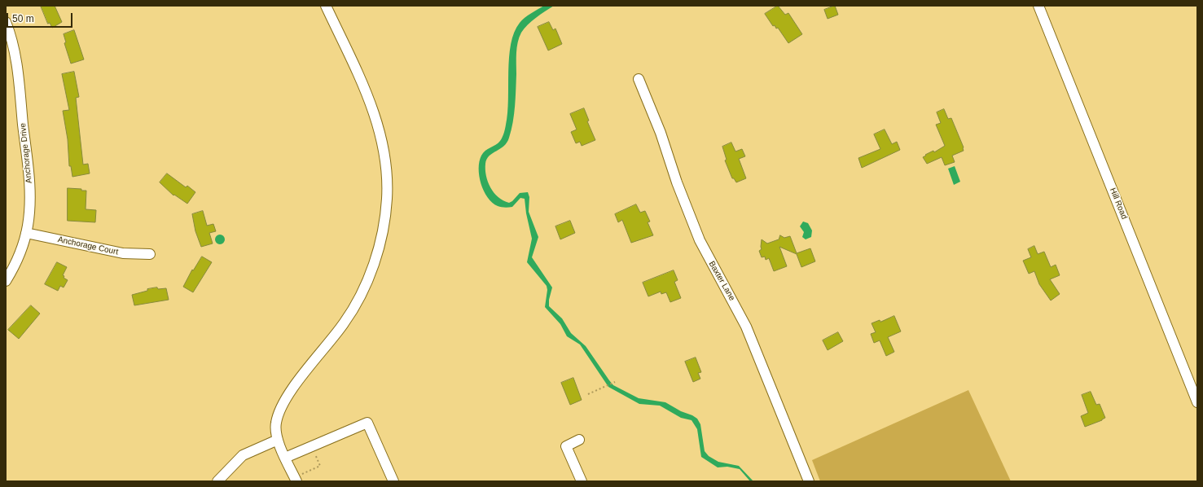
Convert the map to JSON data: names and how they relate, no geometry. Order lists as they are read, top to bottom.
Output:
{
  "streets": {
    "street": [
      "Anchorage Drive",
      "Hill Road",
      "Anchorage Court",
      "Baxter Lane"
    ]
  },
  "crossings": [
    ["Anchorage Drive", "Anchorage Court"]
  ],
  "scale_bar": "50 m"
}
